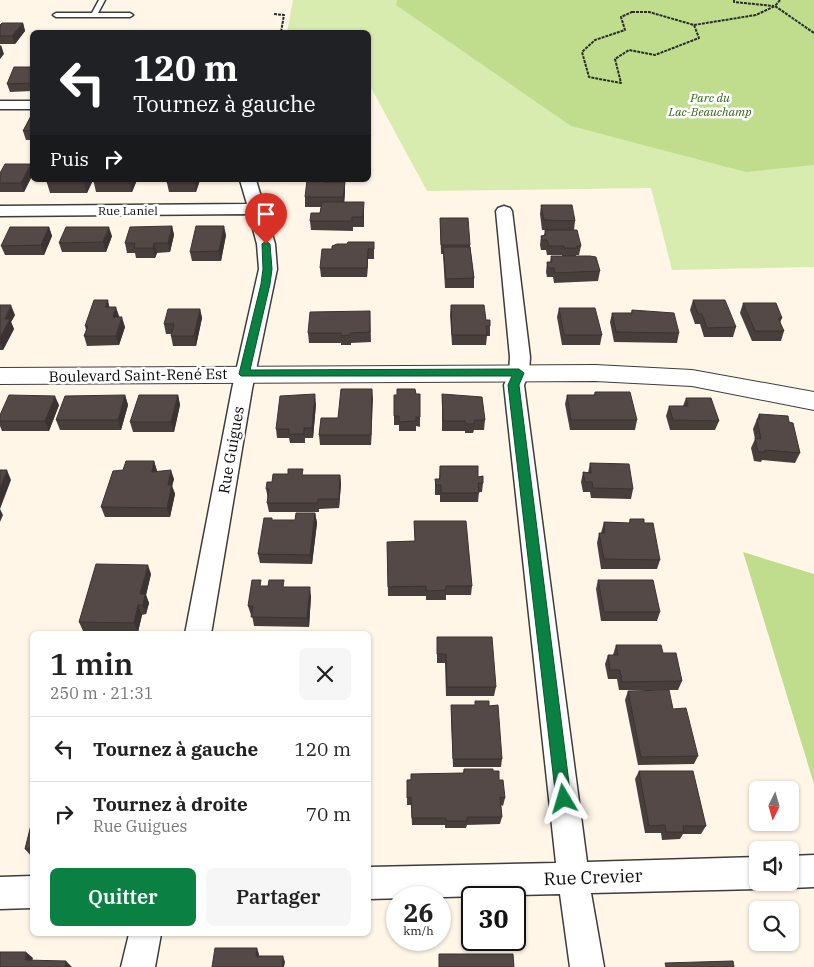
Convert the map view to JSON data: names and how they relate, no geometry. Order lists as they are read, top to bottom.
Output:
{
  "streets": {
    "street": [
      "Rue Laniel",
      "Boulevard Saint-René Est",
      "Rue Guigues",
      "Rue Crevier"
    ]
  },
  "crossings": [
    ["Rue Laniel", "Rue Guigues"],
    ["Boulevard Saint-René Est", "Rue Guigues"]
  ],
  "parks": ["Parc du Lac-Beauchamp"],
  "north": "bottom",
  "page": {
    "turn": ["120 m", "Tournez à gauche"],
    "then": "Puis",
    "heading": ["1 min", "250 m · 21:31"],
    "list": [
      {
        "name": "Tournez à gauche",
        "value": "120 m"
      },
      {
        "name": "Tournez à droite",
        "note": "Rue Guigues",
        "value": "70 m"
      }
    ],
    "buttons": ["Quitter", "Partager"],
    "speed": "26 km/h",
    "limit": "30"
  }
}
